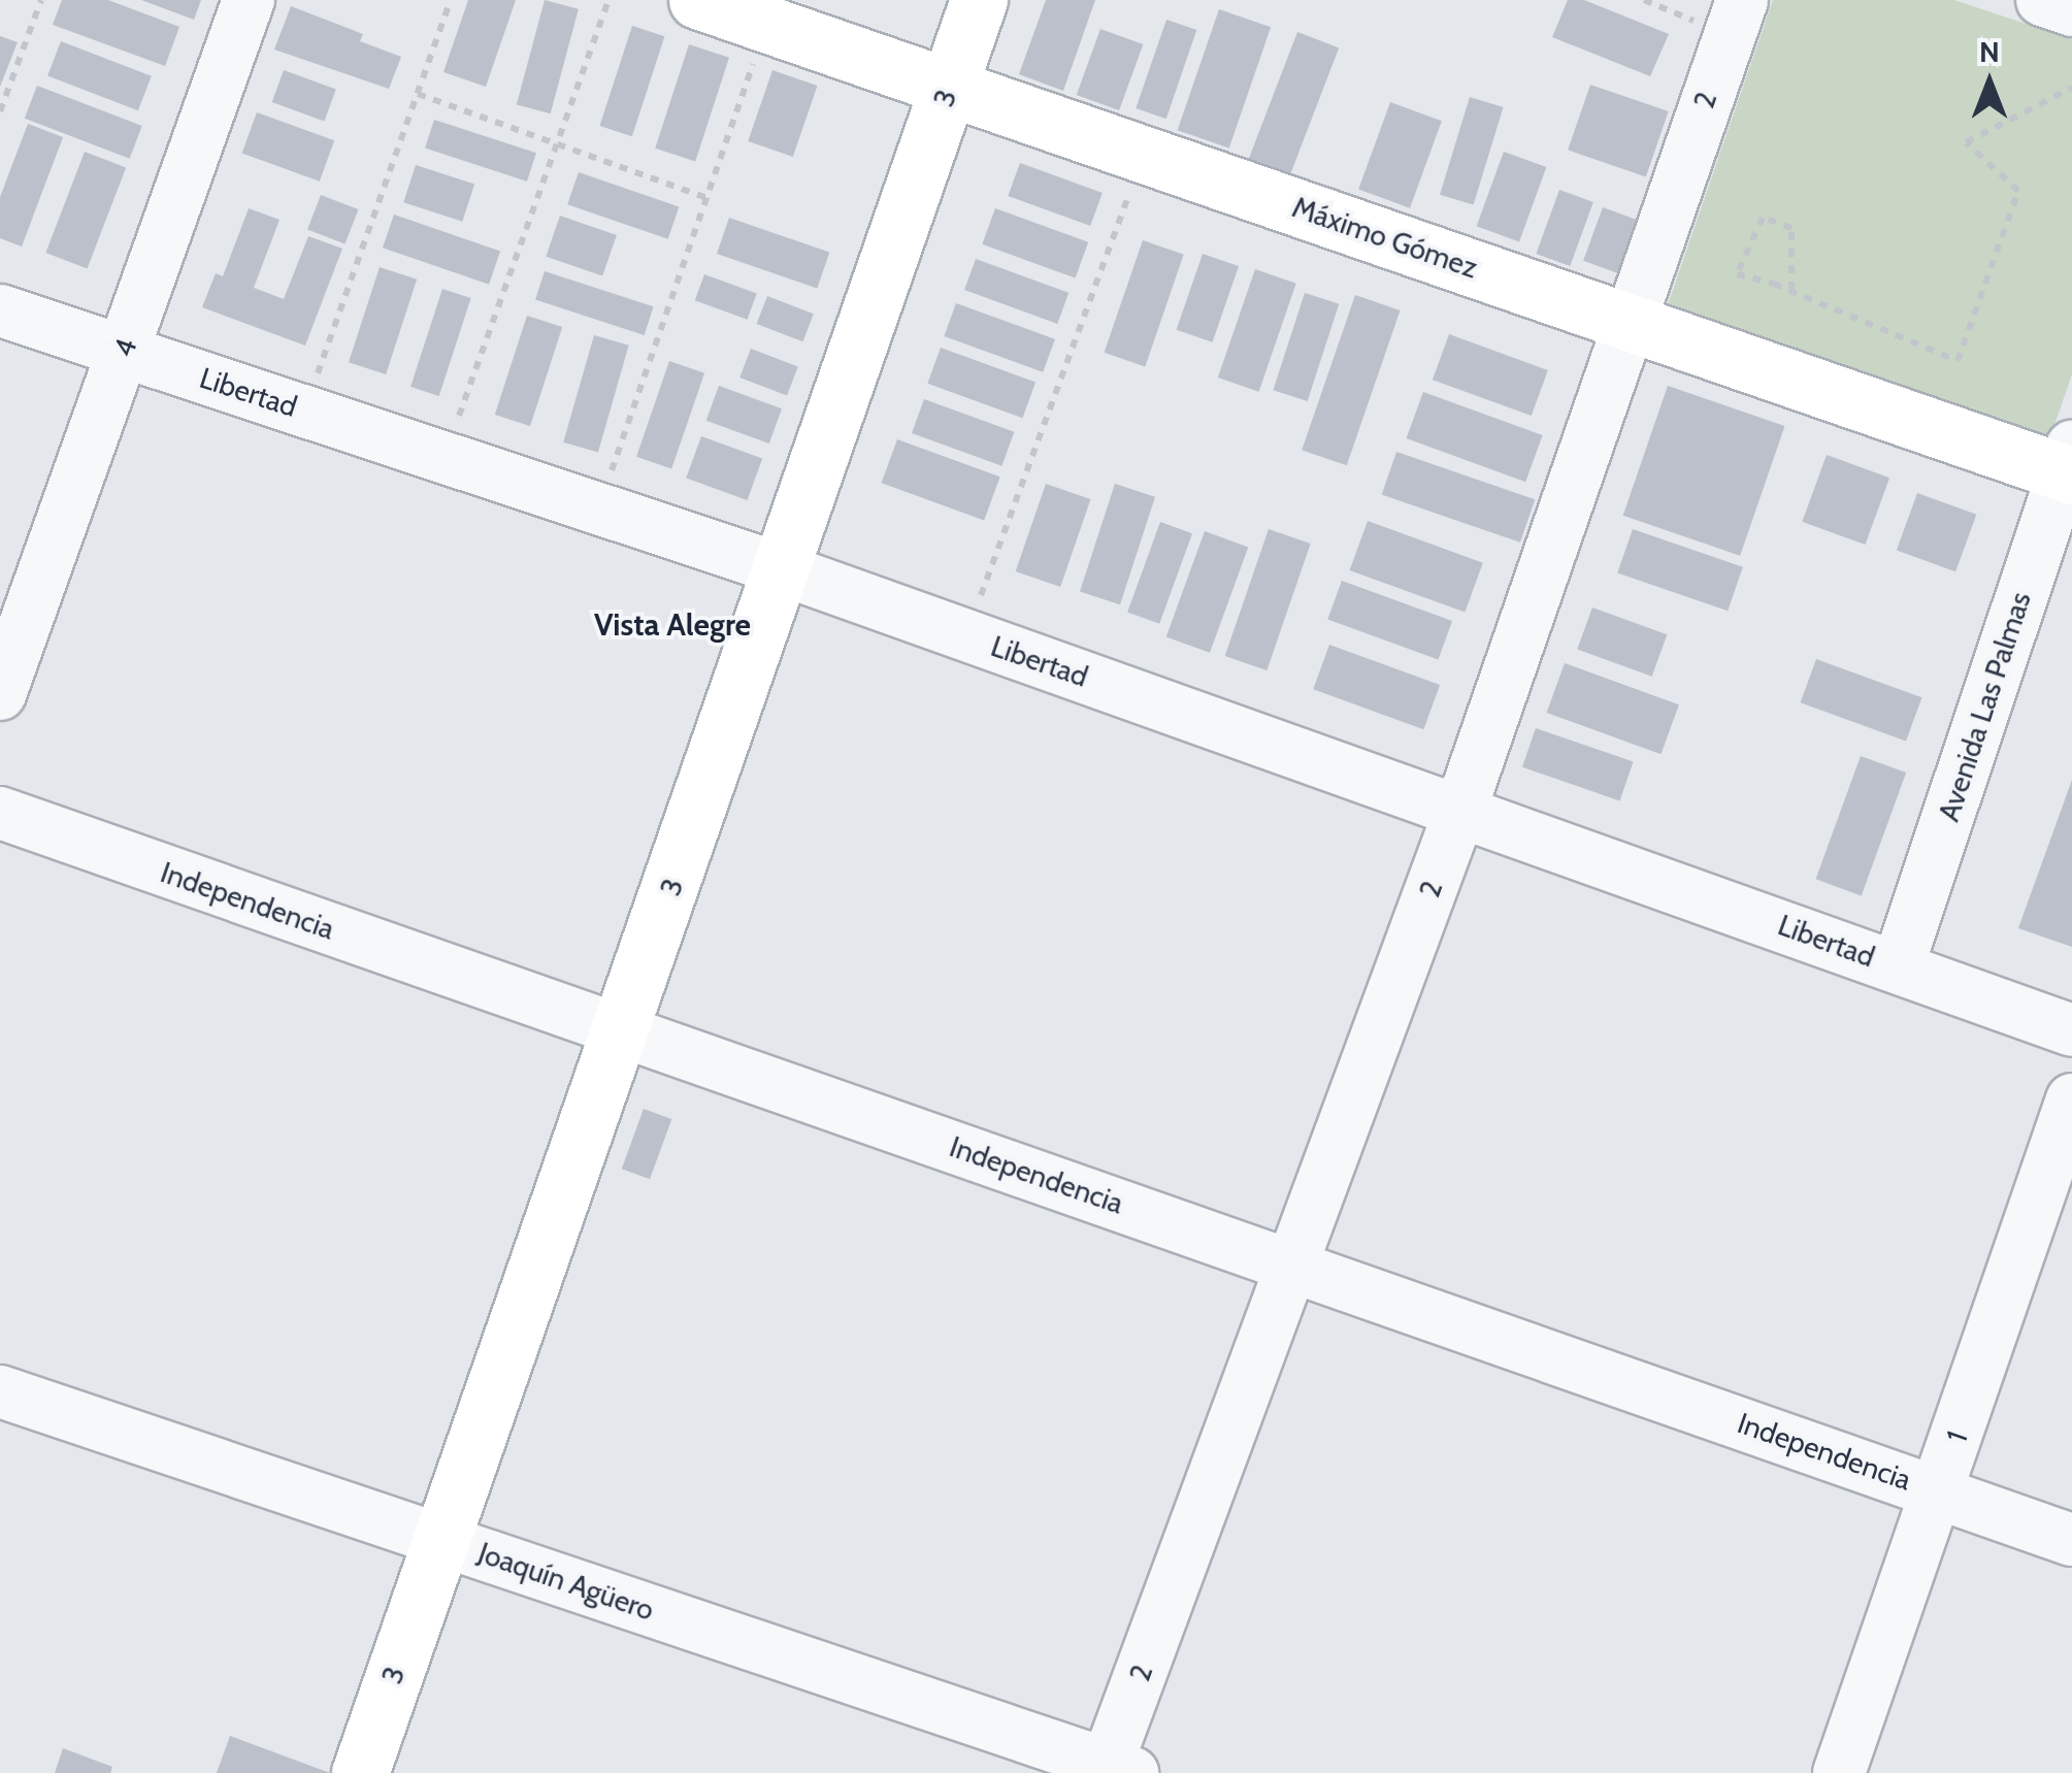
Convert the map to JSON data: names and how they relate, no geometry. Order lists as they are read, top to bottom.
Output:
{
  "streets": {
    "main road": ["3", "Máximo Gómez"],
    "street": [
      "2",
      "4",
      "Libertad",
      "Avenida Las Palmas",
      "Independencia",
      "1",
      "Joaquín Agüero"
    ]
  },
  "crossings": [
    ["3", "Máximo Gómez"],
    ["3", "Libertad"],
    ["3", "Independencia"],
    ["3", "Joaquín Agüero"],
    ["2", "Máximo Gómez"],
    ["2", "Libertad"],
    ["2", "Independencia"],
    ["2", "Joaquín Agüero"],
    ["Máximo Gómez", "Avenida Las Palmas"],
    ["4", "Libertad"],
    ["Libertad", "Avenida Las Palmas"],
    ["Independencia", "1"]
  ],
  "districts": ["Vista Alegre"],
  "north": "top"
}
